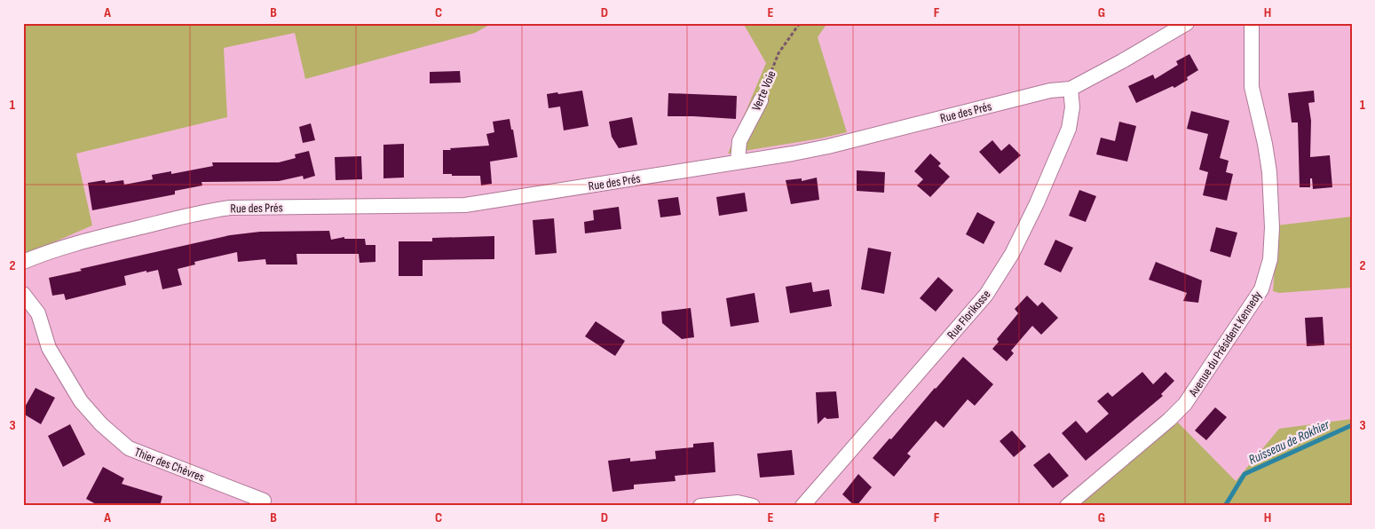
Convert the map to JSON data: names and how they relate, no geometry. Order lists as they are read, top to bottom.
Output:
{
  "streets": {
    "street": [
      "Verte Voie",
      "Rue des Prés",
      "Rue Florikosse",
      "Avenue du Président Kennedy",
      "Thier des Chèvres"
    ]
  },
  "crossings": [
    ["Verte Voie", "Rue des Prés"],
    ["Rue des Prés", "Rue Florikosse"]
  ],
  "water": ["Ruisseau de Rokhier"],
  "grid": {
    "columns": [
      "A",
      "B",
      "C",
      "D",
      "E",
      "F",
      "G",
      "H"
    ],
    "rows": ["1", "2", "3"]
  }
}
